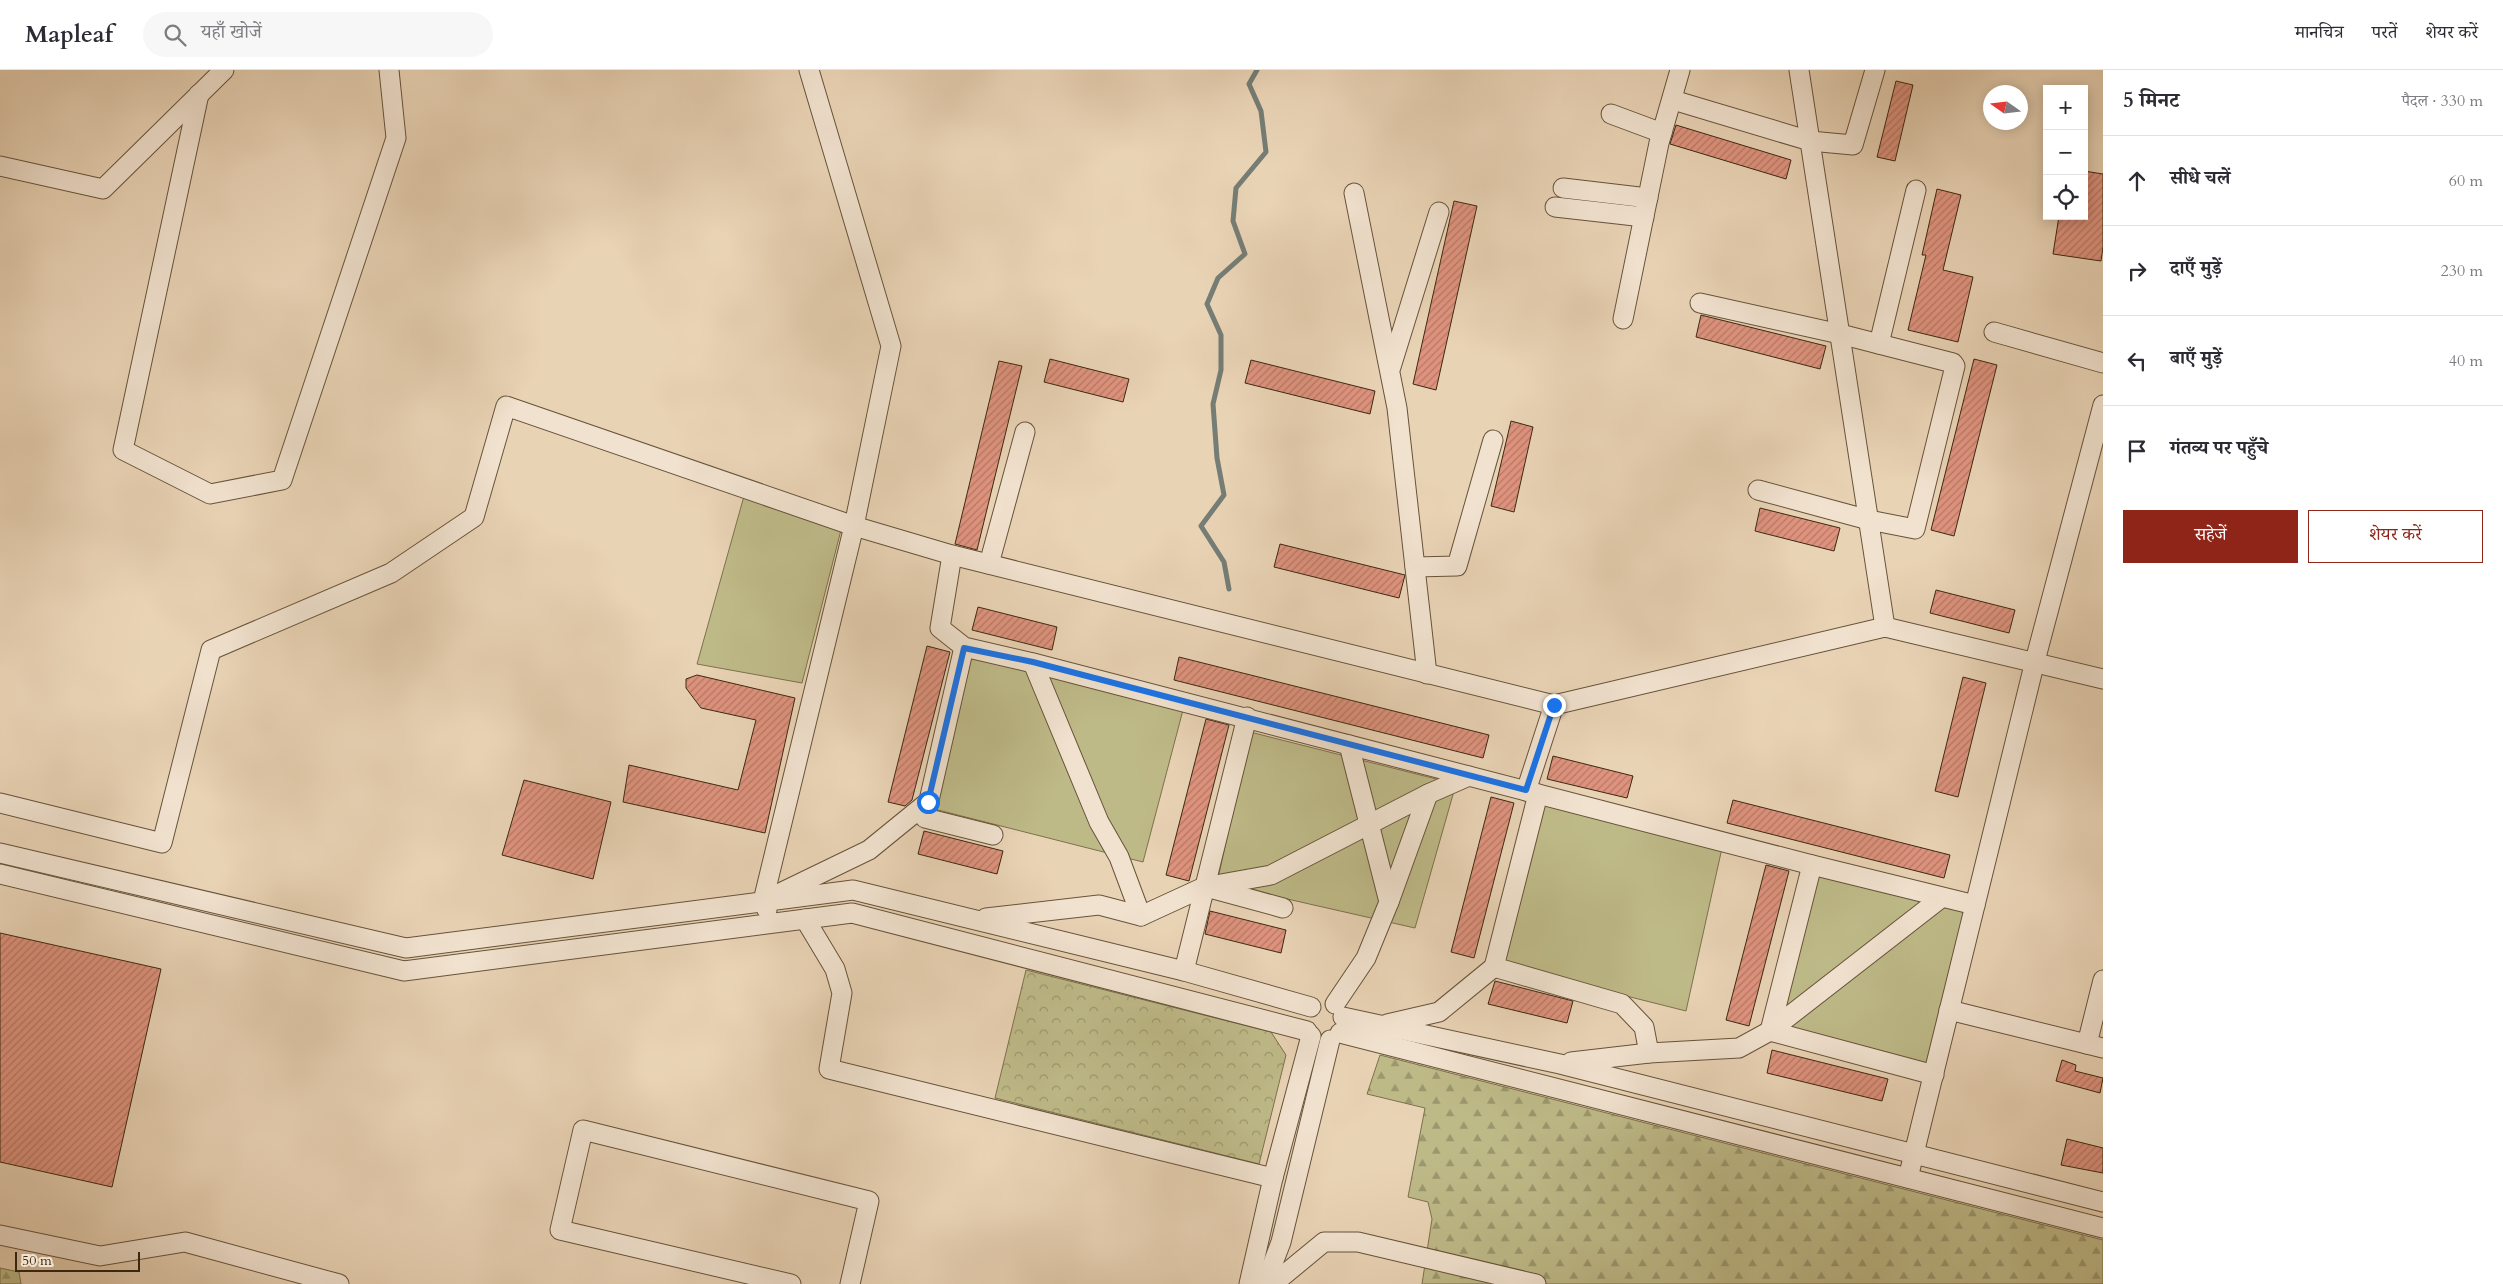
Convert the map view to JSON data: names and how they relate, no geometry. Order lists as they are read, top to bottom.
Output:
{
  "scale_bar": "50 m",
  "north": "left",
  "page": {
    "header": "Mapleaf",
    "search": "यहाँ खोजें",
    "nav": ["मानचित्र", "परतें", "शेयर करें"],
    "heading": ["5 मिनट", "पैदल · 330 m"],
    "map_buttons": ["+", "−"],
    "list": [
      ["सीधे चलें", "60 m"],
      ["दाएँ मुड़ें", "230 m"],
      ["बाएँ मुड़ें", "40 m"],
      "गंतव्य पर पहुँचे"
    ],
    "buttons": ["सहेजें", "शेयर करें"],
    "scale": "50 m"
  }
}
